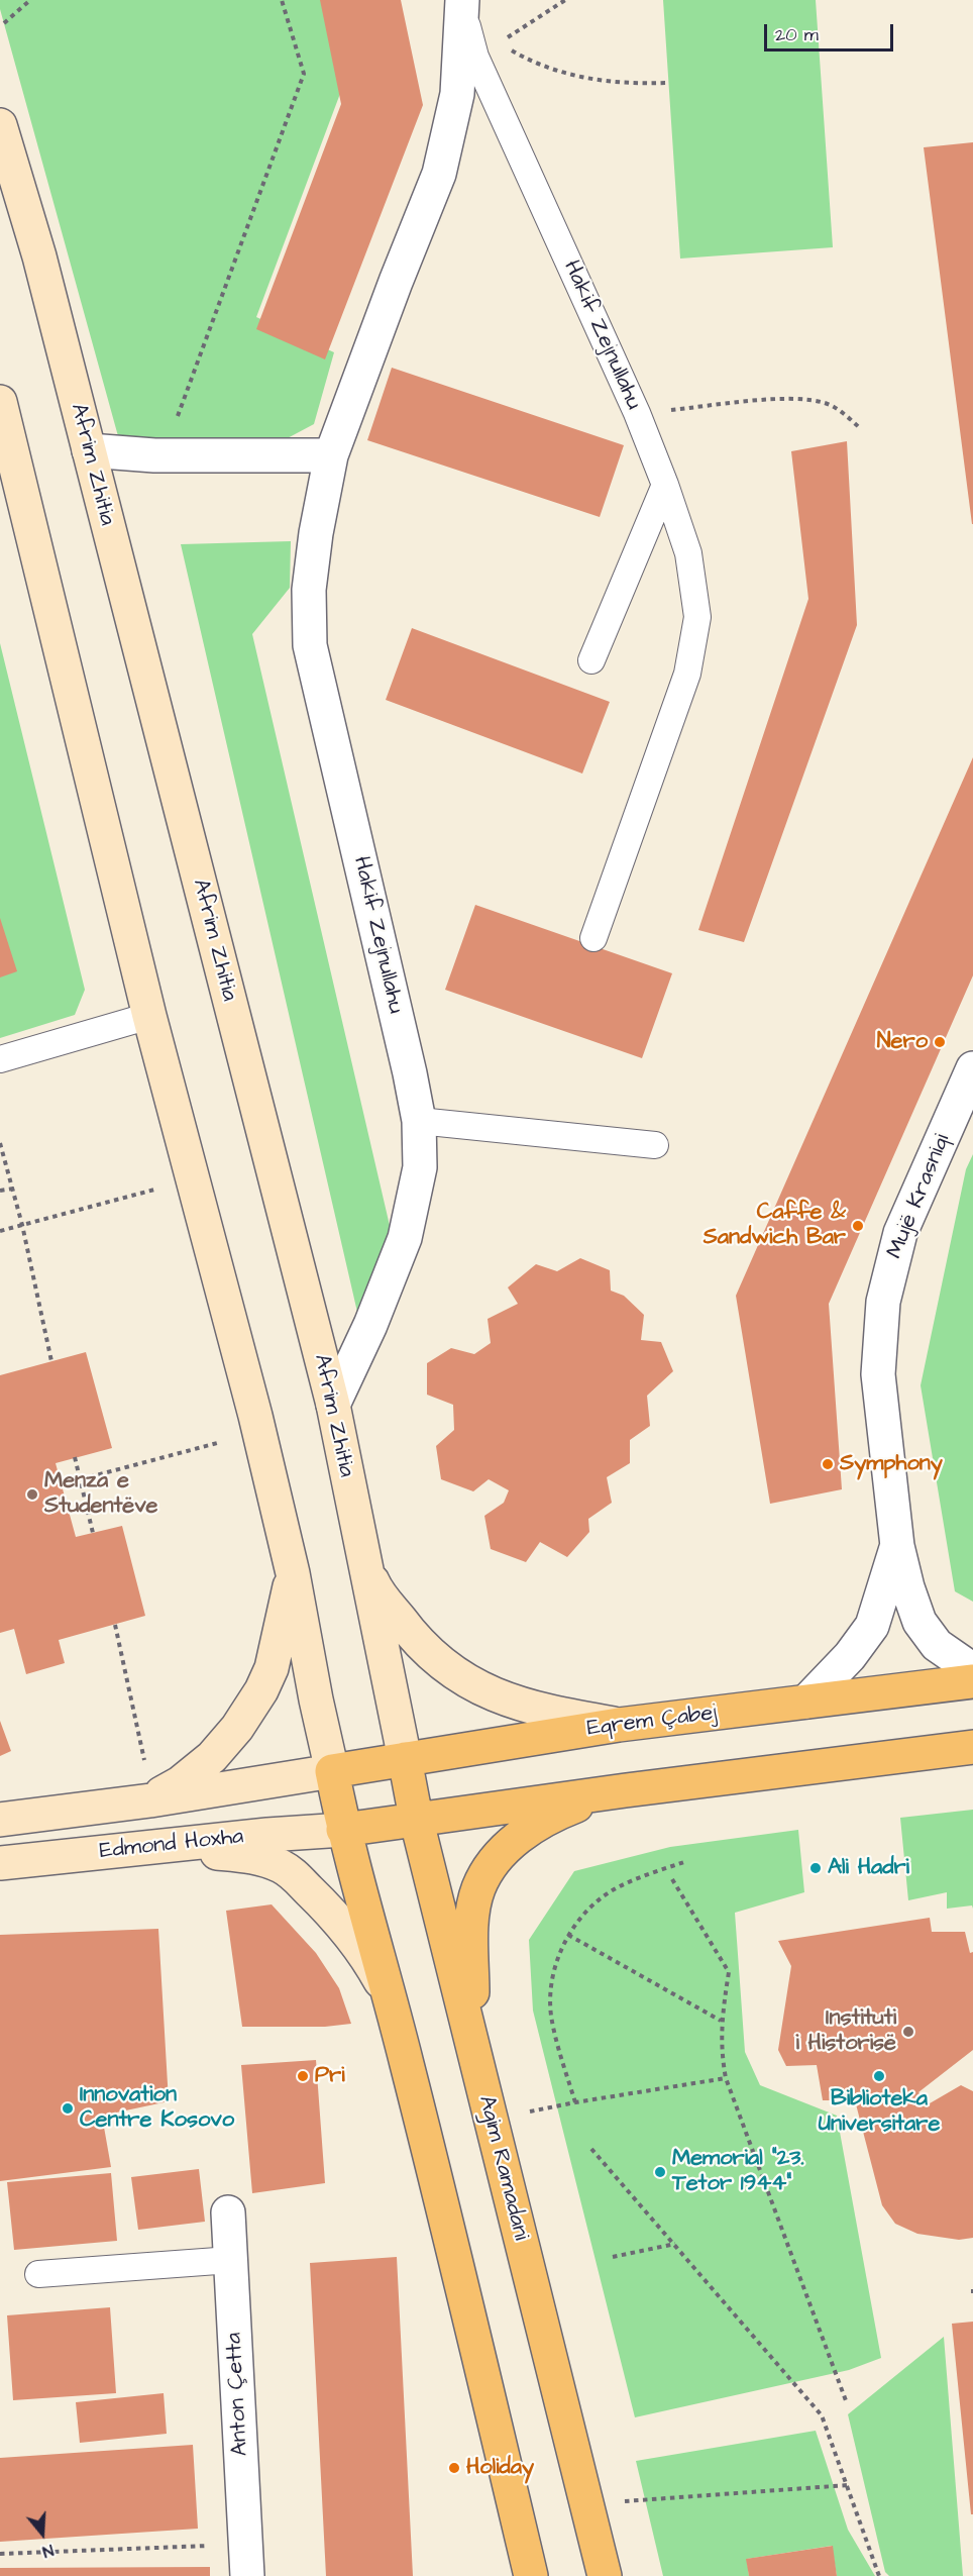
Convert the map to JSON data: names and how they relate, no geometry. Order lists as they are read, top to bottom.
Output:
{
  "streets": {
    "main road": [
      "Afrim Zhitia",
      "Eqrem Çabej",
      "Edmond Hoxha",
      "Agim Ramadani"
    ],
    "street": ["Hakif Zejnullahu", "Mujë Krasniqi", "Anton Çetta"]
  },
  "crossings": [
    ["Hakif Zejnullahu", "Afrim Zhitia"],
    ["Afrim Zhitia", "Eqrem Çabej"],
    ["Afrim Zhitia", "Agim Ramadani"],
    ["Eqrem Çabej", "Edmond Hoxha"],
    ["Eqrem Çabej", "Agim Ramadani"]
  ],
  "places": [
    "Nero",
    "Caffe & Sandwich Bar",
    "Symphony",
    "Menza e Studentëve",
    "Ali Hadri",
    "Instituti i Historisë",
    "Pri",
    "Biblioteka Universitare",
    "Innovation Centre Kosovo",
    "Memorial \"23. Tetor 1944\"",
    "Holiday"
  ],
  "scale_bar": "20 m",
  "north": "bottom"
}
